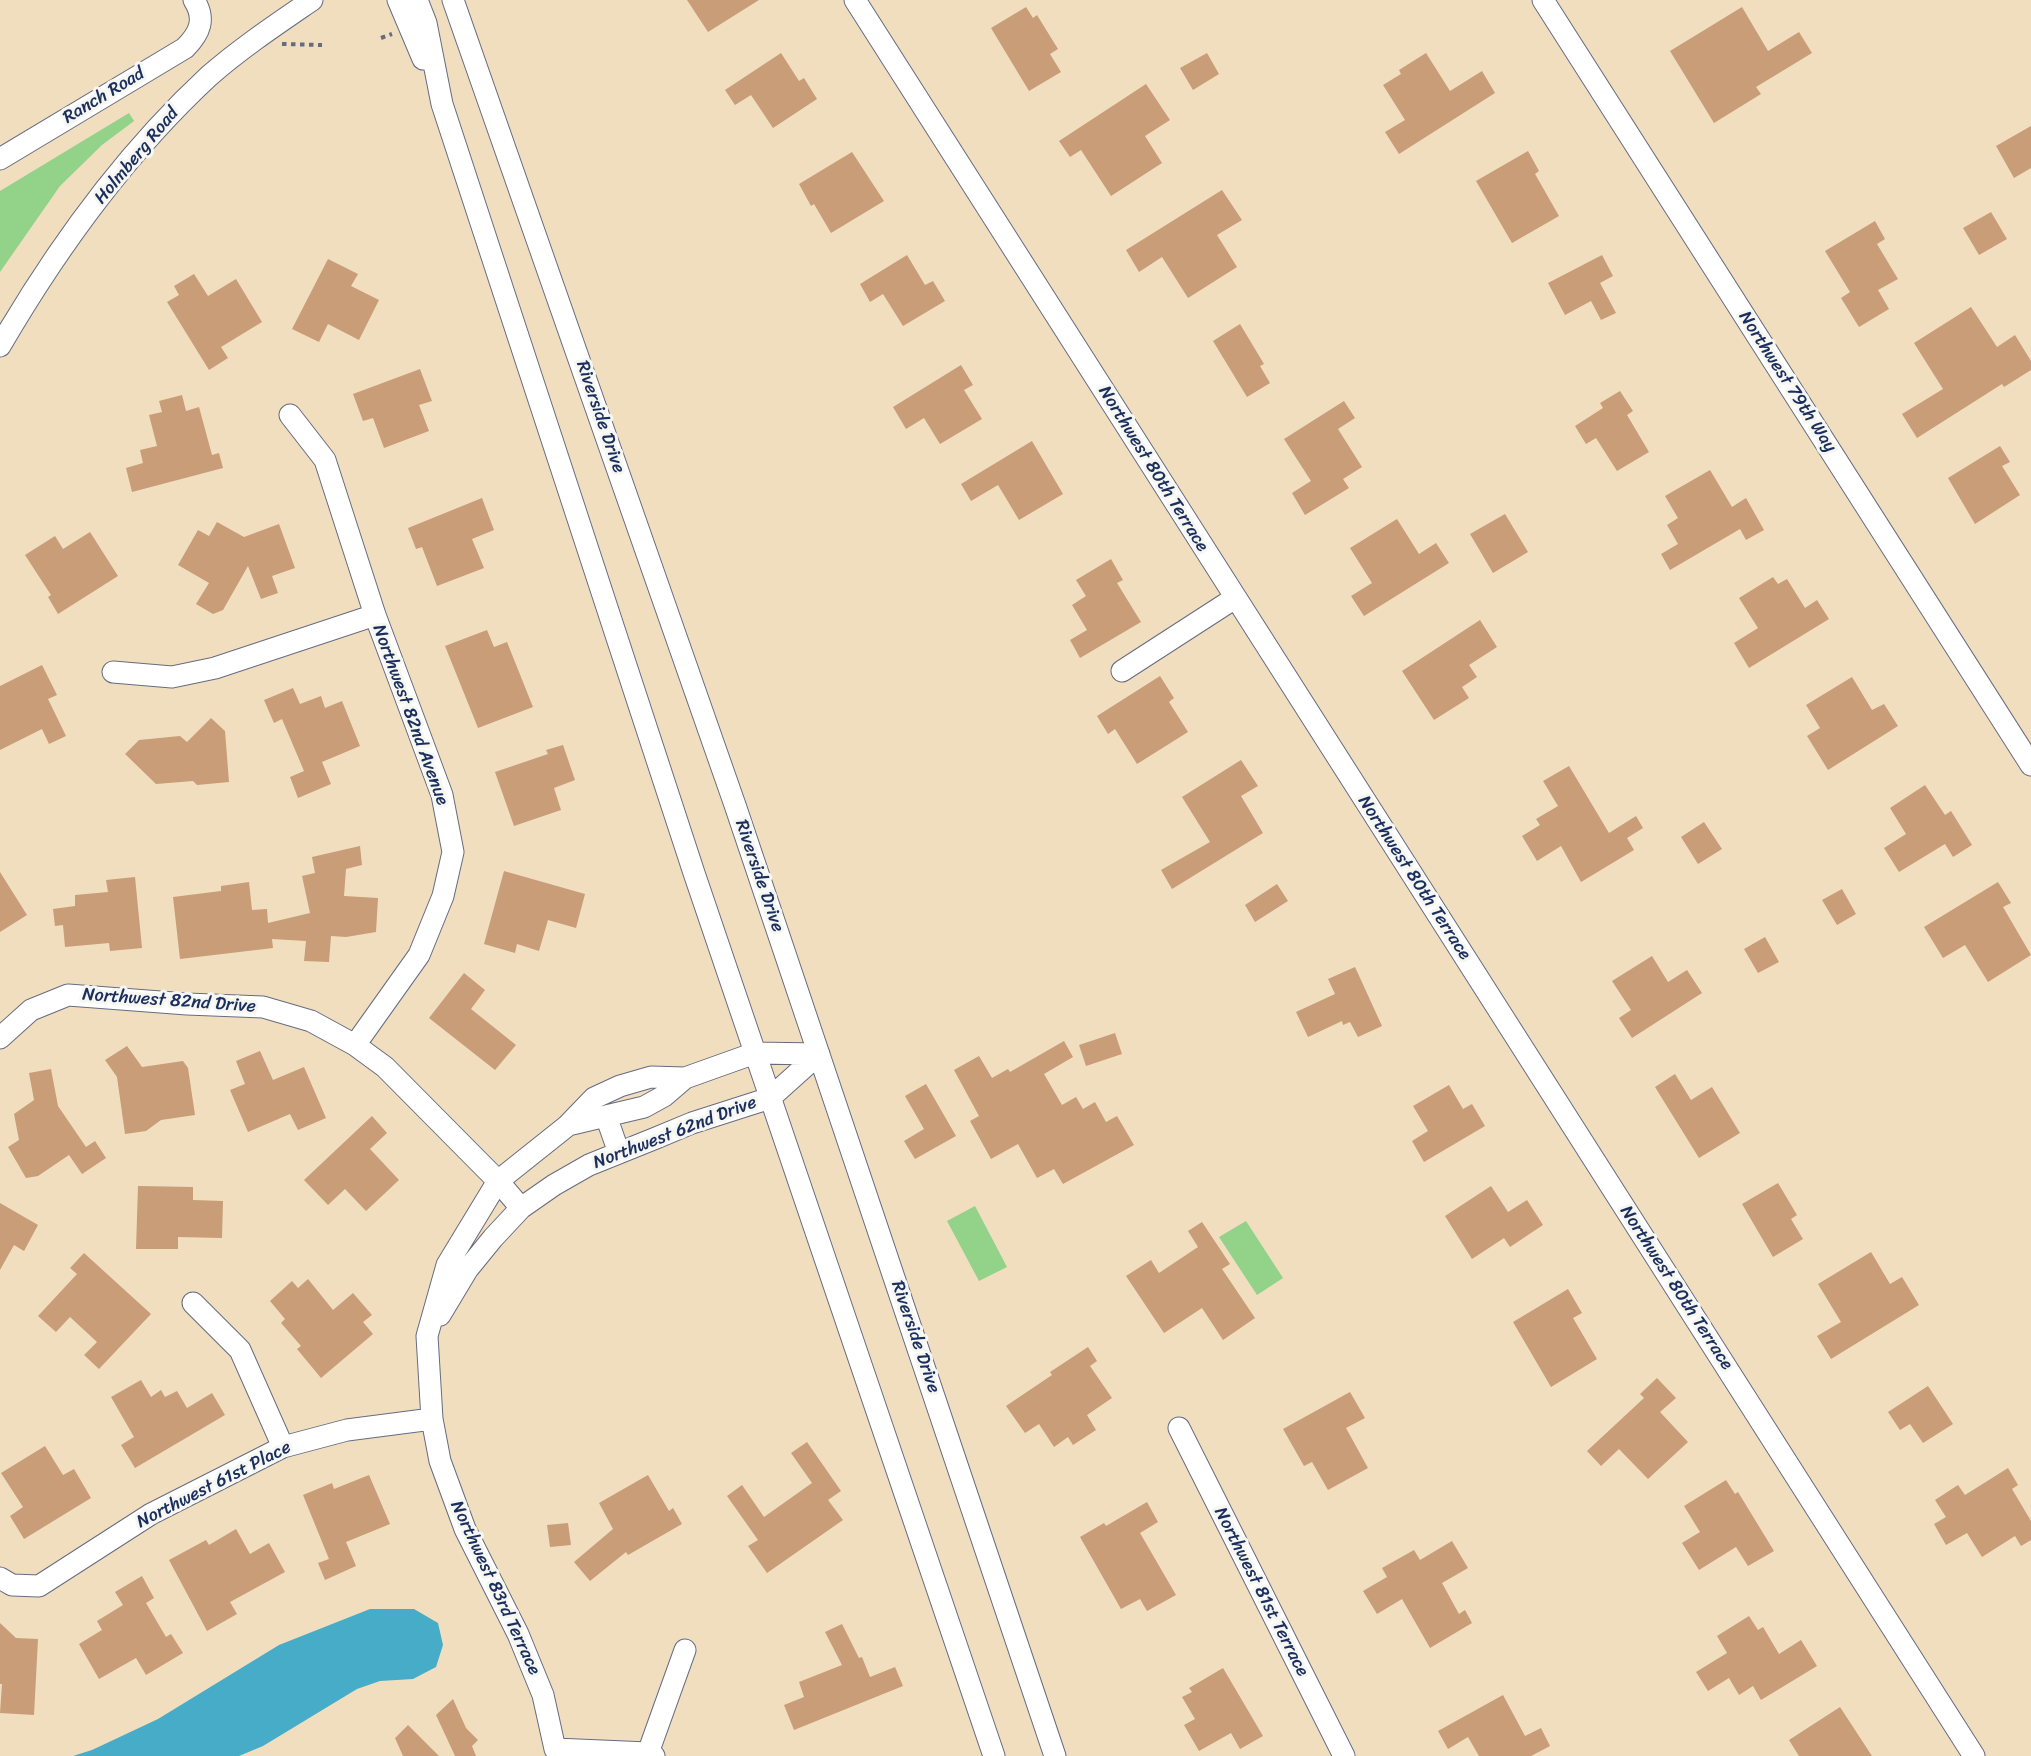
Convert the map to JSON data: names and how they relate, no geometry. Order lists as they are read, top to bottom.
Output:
{
  "streets": {
    "street": [
      "Ranch Road",
      "Holmberg Road",
      "Northwest 79th Way",
      "Riverside Drive",
      "Northwest 80th Terrace",
      "Northwest 82nd Avenue",
      "Northwest 82nd Drive",
      "Northwest 62nd Drive",
      "Northwest 61st Place",
      "Northwest 83rd Terrace",
      "Northwest 81st Terrace"
    ]
  },
  "crossings": [
    ["Riverside Drive", "Northwest 62nd Drive"],
    ["Northwest 82nd Avenue", "Northwest 82nd Drive"],
    ["Northwest 82nd Drive", "Northwest 62nd Drive"],
    ["Northwest 62nd Drive", "Northwest 83rd Terrace"],
    ["Northwest 61st Place", "Northwest 83rd Terrace"]
  ]
}
